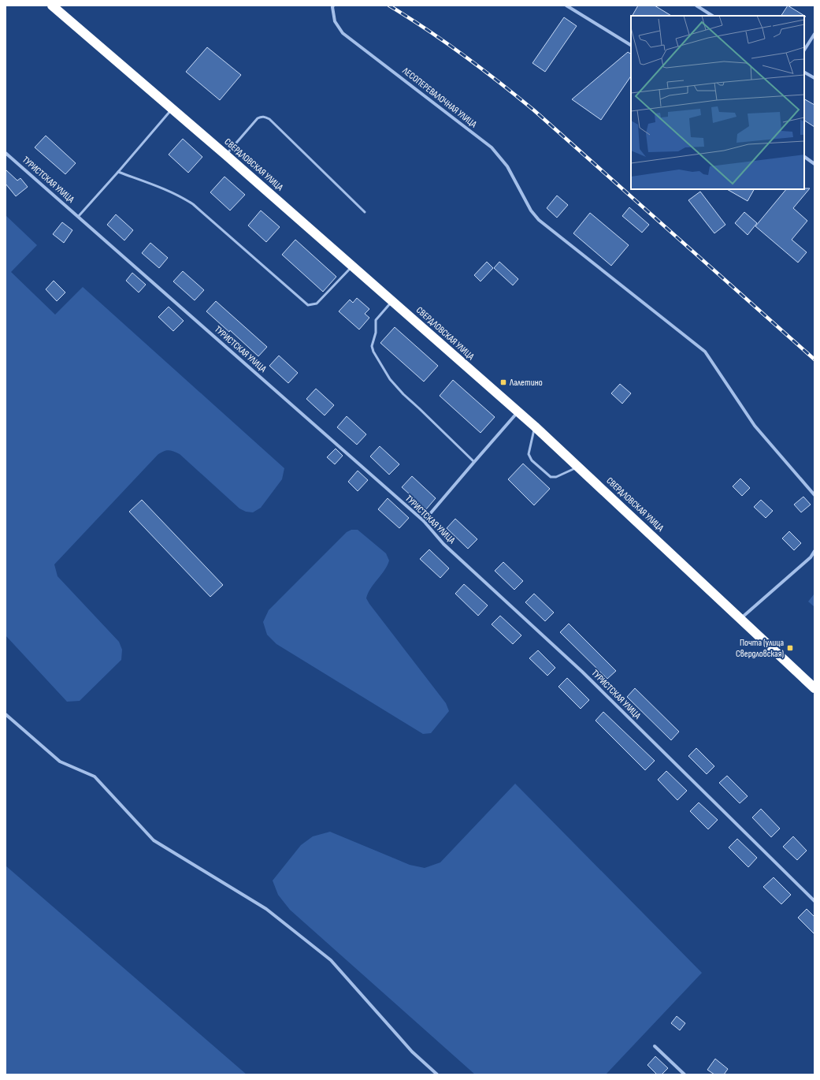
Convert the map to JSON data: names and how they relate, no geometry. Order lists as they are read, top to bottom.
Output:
{
  "streets": {
    "highway": ["СВЕРДЛОВСКАЯ УЛИЦА"],
    "street": ["ЛЕСОПЕРЕВАЛОЧНАЯ УЛИЦА", "ТУРИСТСКАЯ УЛИЦА"]
  },
  "places": {
    "transit": ["Лалетино", "Почта (улица Свердловская)"]
  }
}
